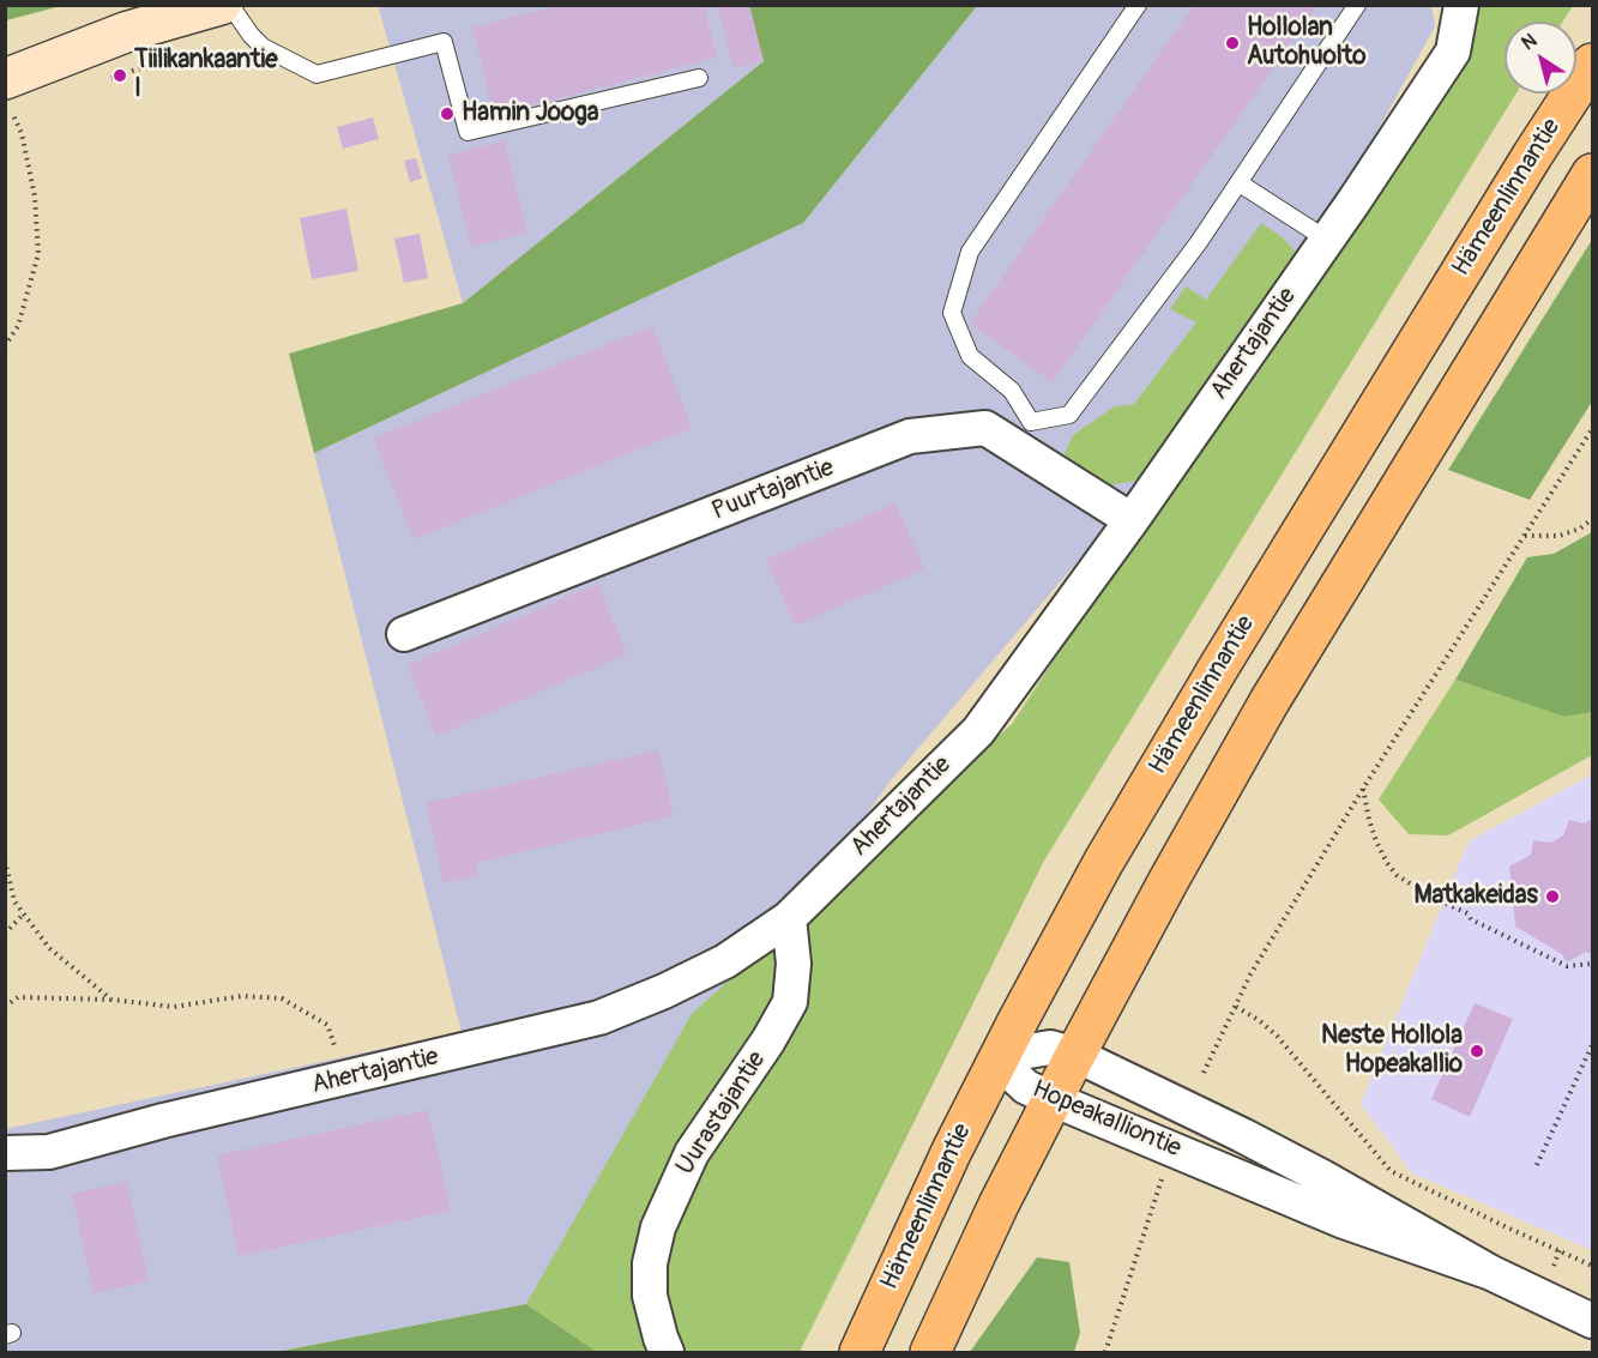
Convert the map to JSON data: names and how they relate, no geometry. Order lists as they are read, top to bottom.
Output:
{
  "streets": {
    "main road": ["Hämeenlinnantie"],
    "street": [
      "Ahertajantie",
      "Puurtajantie",
      "Uurastajantie",
      "Hopeakalliontie"
    ]
  },
  "crossings": [
    ["Hämeenlinnantie", "Hopeakalliontie"],
    ["Ahertajantie", "Puurtajantie"],
    ["Ahertajantie", "Uurastajantie"]
  ],
  "places": [
    "Hollolan Autohuolto",
    "Tiilikankaantie I",
    "Hamin Jooga",
    "Matkakeidas",
    "Neste Hollola Hopeakallio"
  ],
  "north": "top left"
}
